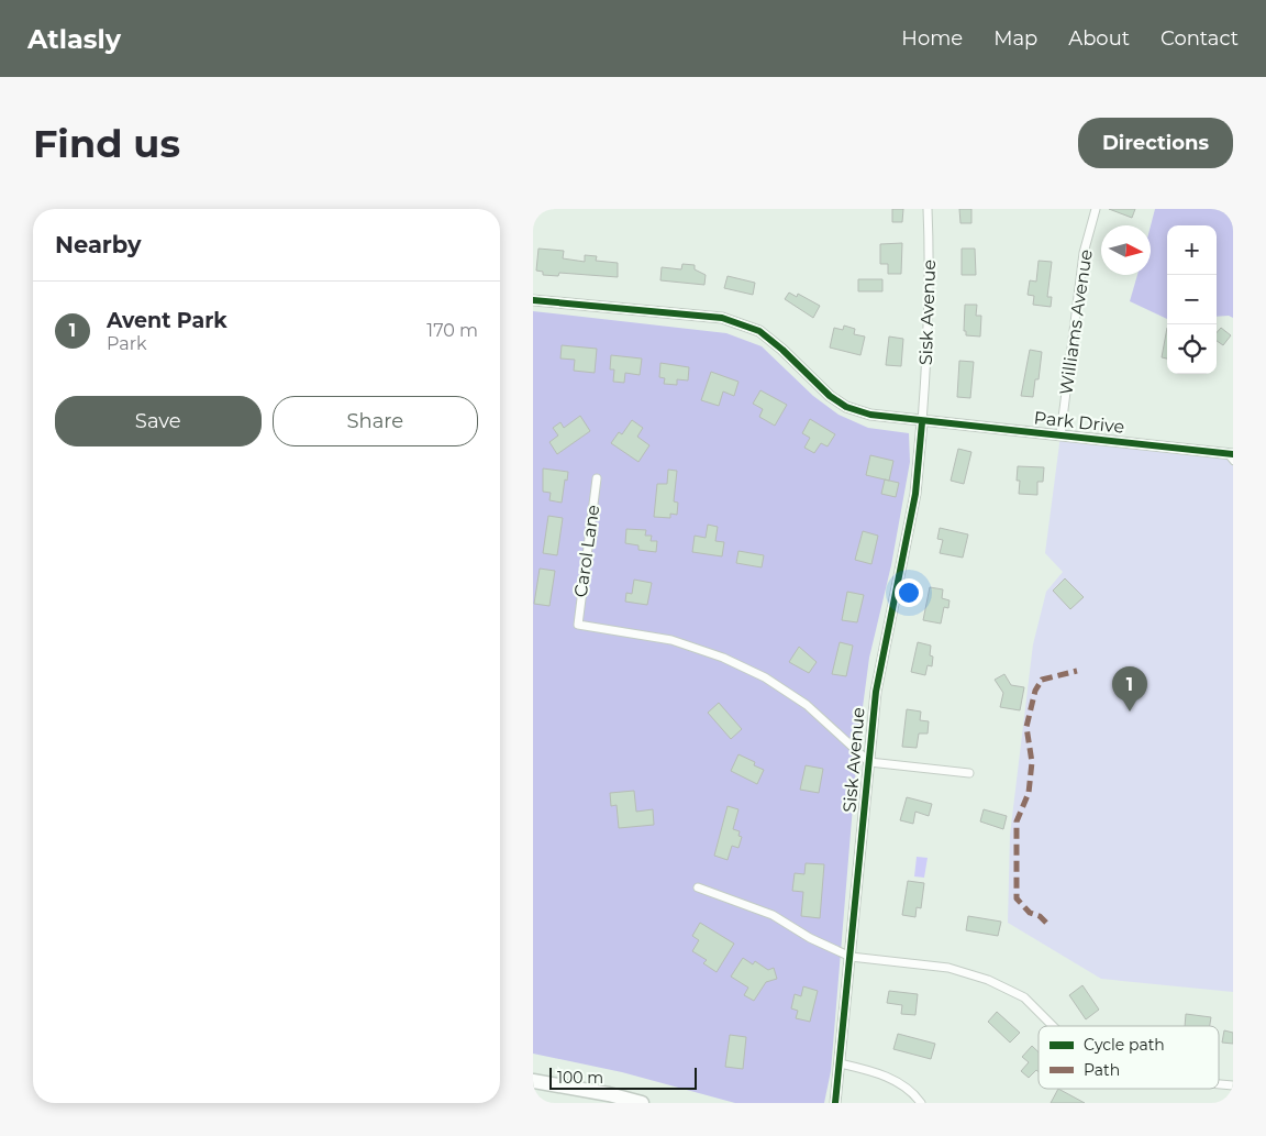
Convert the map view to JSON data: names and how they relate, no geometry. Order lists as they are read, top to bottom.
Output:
{
  "streets": {
    "street": [
      "Sisk Avenue",
      "Williams Avenue",
      "Park Drive",
      "Carol Lane"
    ]
  },
  "crossings": [
    ["Sisk Avenue", "Park Drive"],
    ["Sisk Avenue", "Carol Lane"],
    ["Williams Avenue", "Park Drive"]
  ],
  "legend": ["Cycle path", "Path"],
  "scale_bar": "100 m",
  "north": "right",
  "page": {
    "header": "Atlasly",
    "nav": [
      "Home",
      "Map",
      "About",
      "Contact"
    ],
    "buttons": [
      "Directions",
      ["Save", "Share"]
    ],
    "title": "Find us",
    "heading": "Nearby",
    "map_buttons": ["+", "−"],
    "list": [
      {
        "mark": "1",
        "name": "Avent Park",
        "note": "Park",
        "value": "170 m"
      }
    ],
    "pins": "1",
    "scale": "100 m"
  }
}
